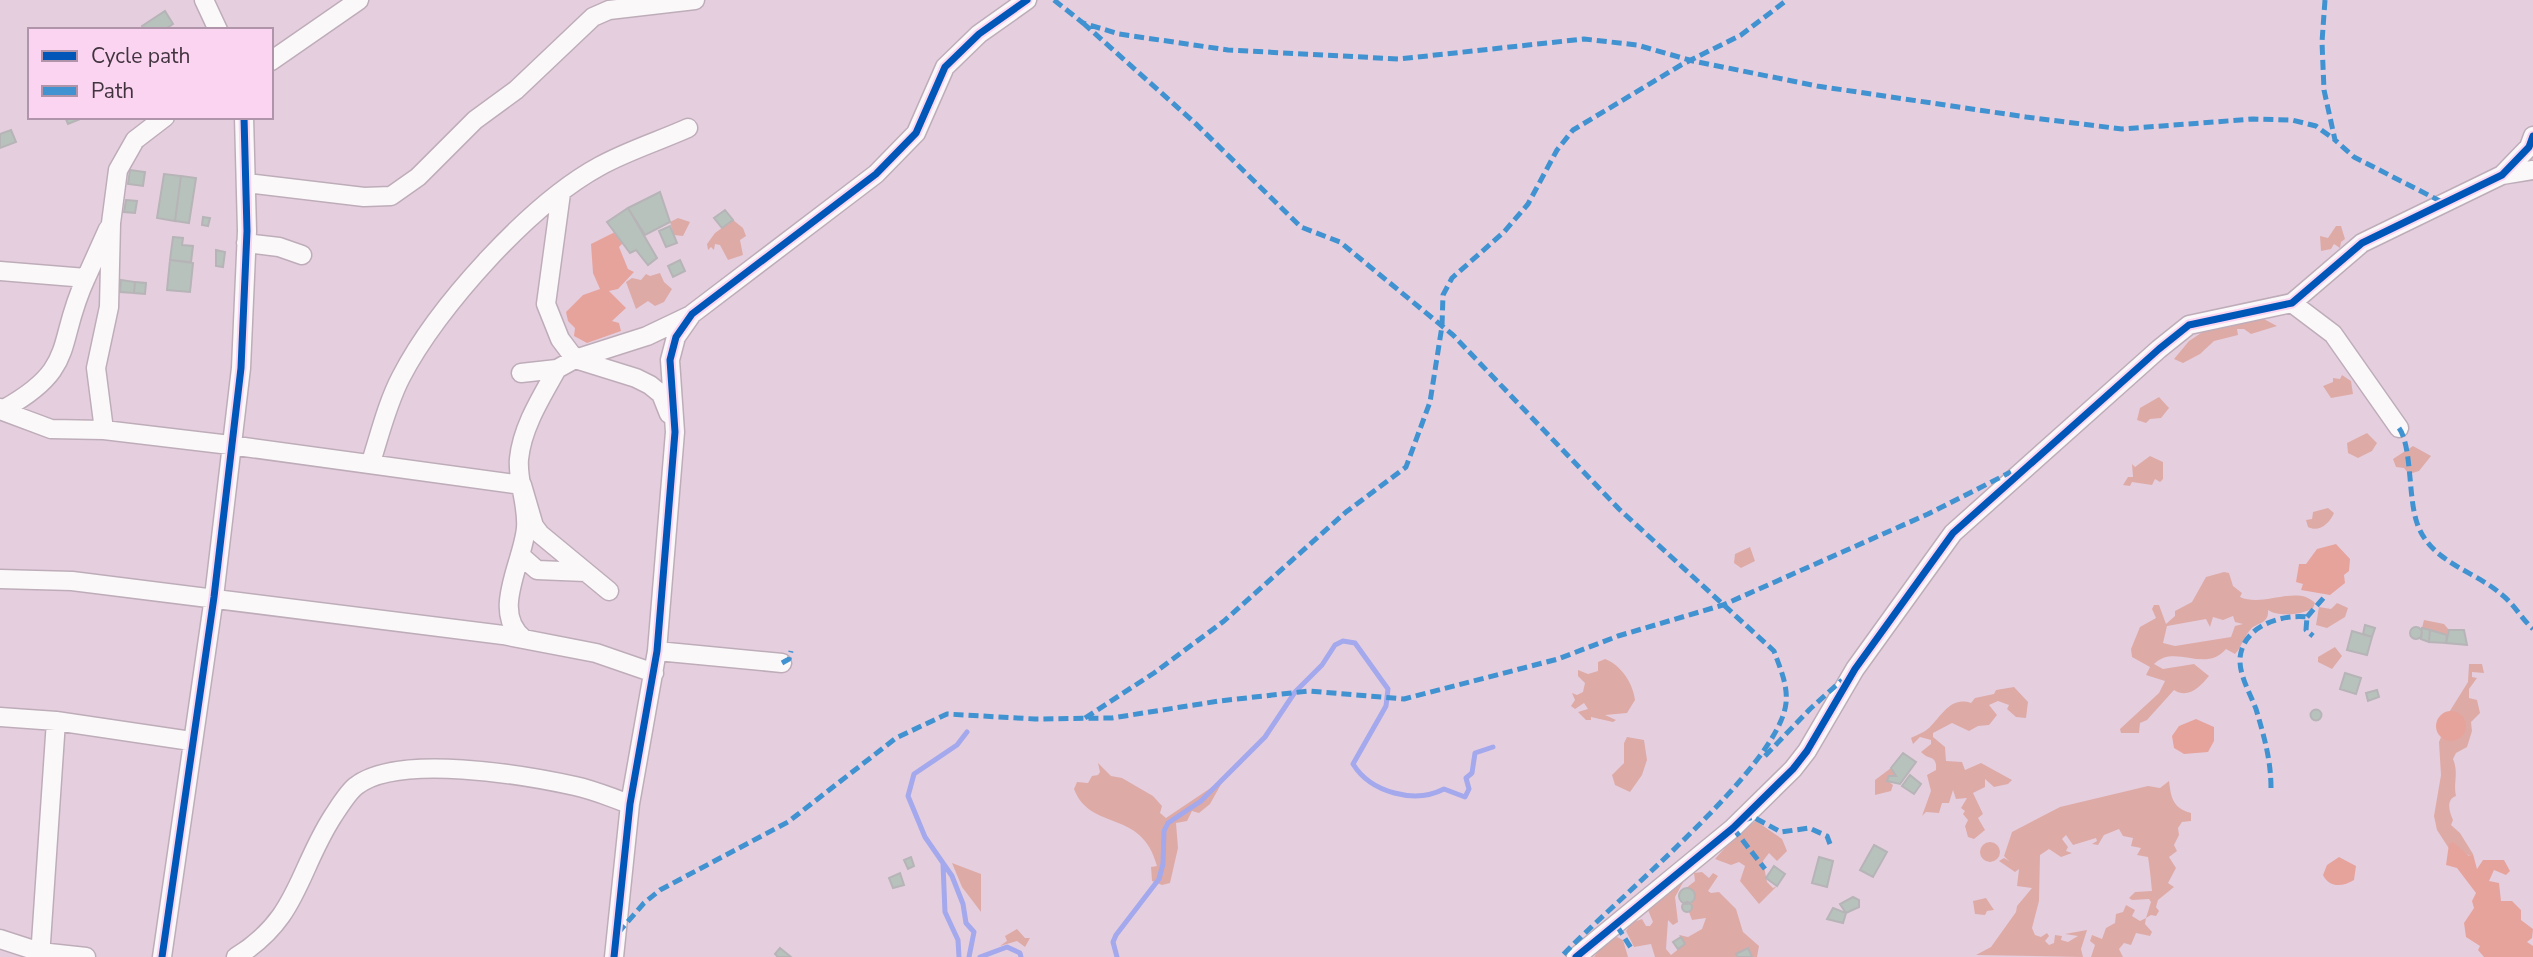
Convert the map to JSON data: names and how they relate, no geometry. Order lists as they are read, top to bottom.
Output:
{
  "legend": ["Cycle path", "Path"]
}
